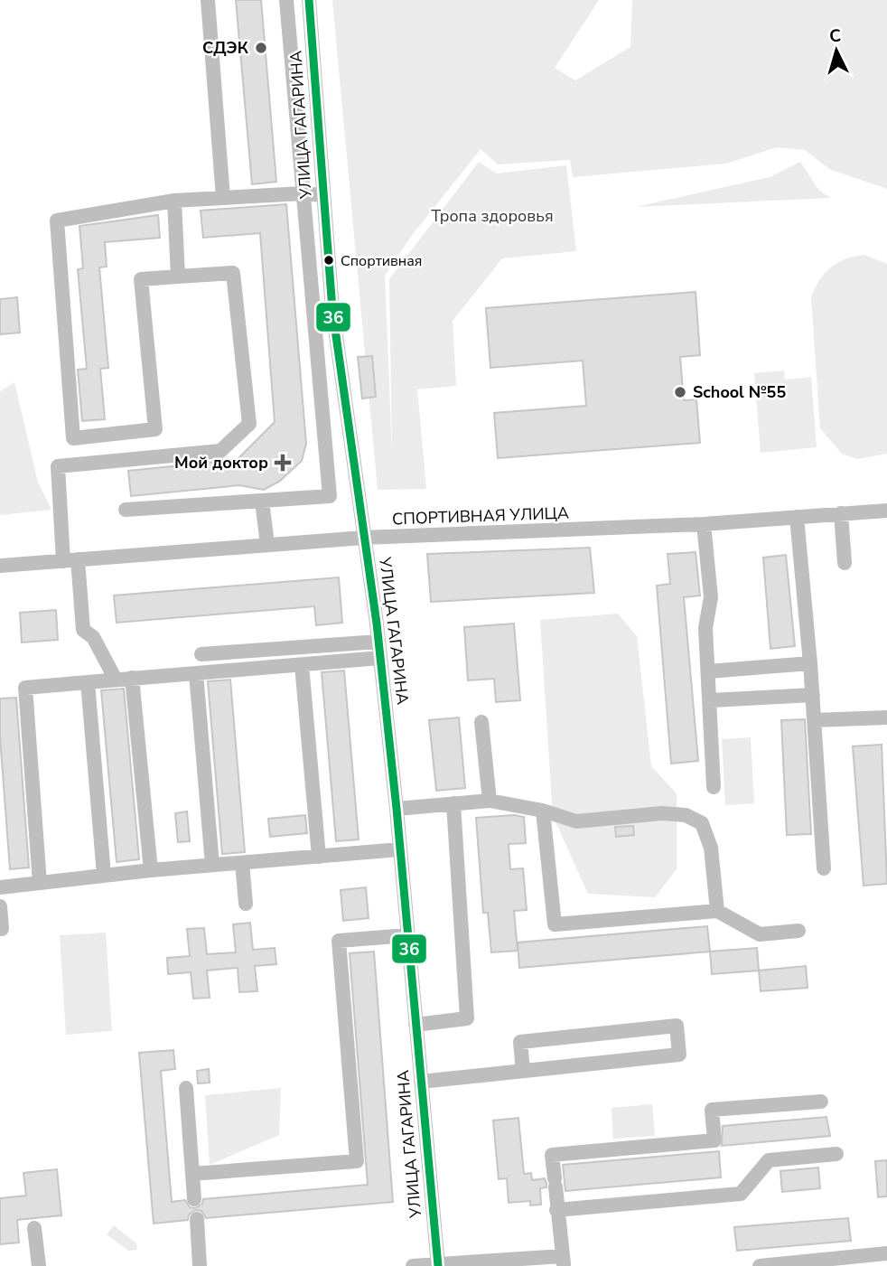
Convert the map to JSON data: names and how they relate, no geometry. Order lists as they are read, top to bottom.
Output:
{
  "streets": {
    "street": ["УЛИЦА ГАГАРИНА", "СПОРТИВНАЯ УЛИЦА"]
  },
  "crossings": [
    ["УЛИЦА ГАГАРИНА", "СПОРТИВНАЯ УЛИЦА"]
  ],
  "parks": ["Тропа здоровья"],
  "places": {
    "other": ["СДЭК", "Спортивная", "School №55"],
    "health": ["Мой доктор"]
  },
  "lines": ["transit line 36"],
  "north": "top"
}
